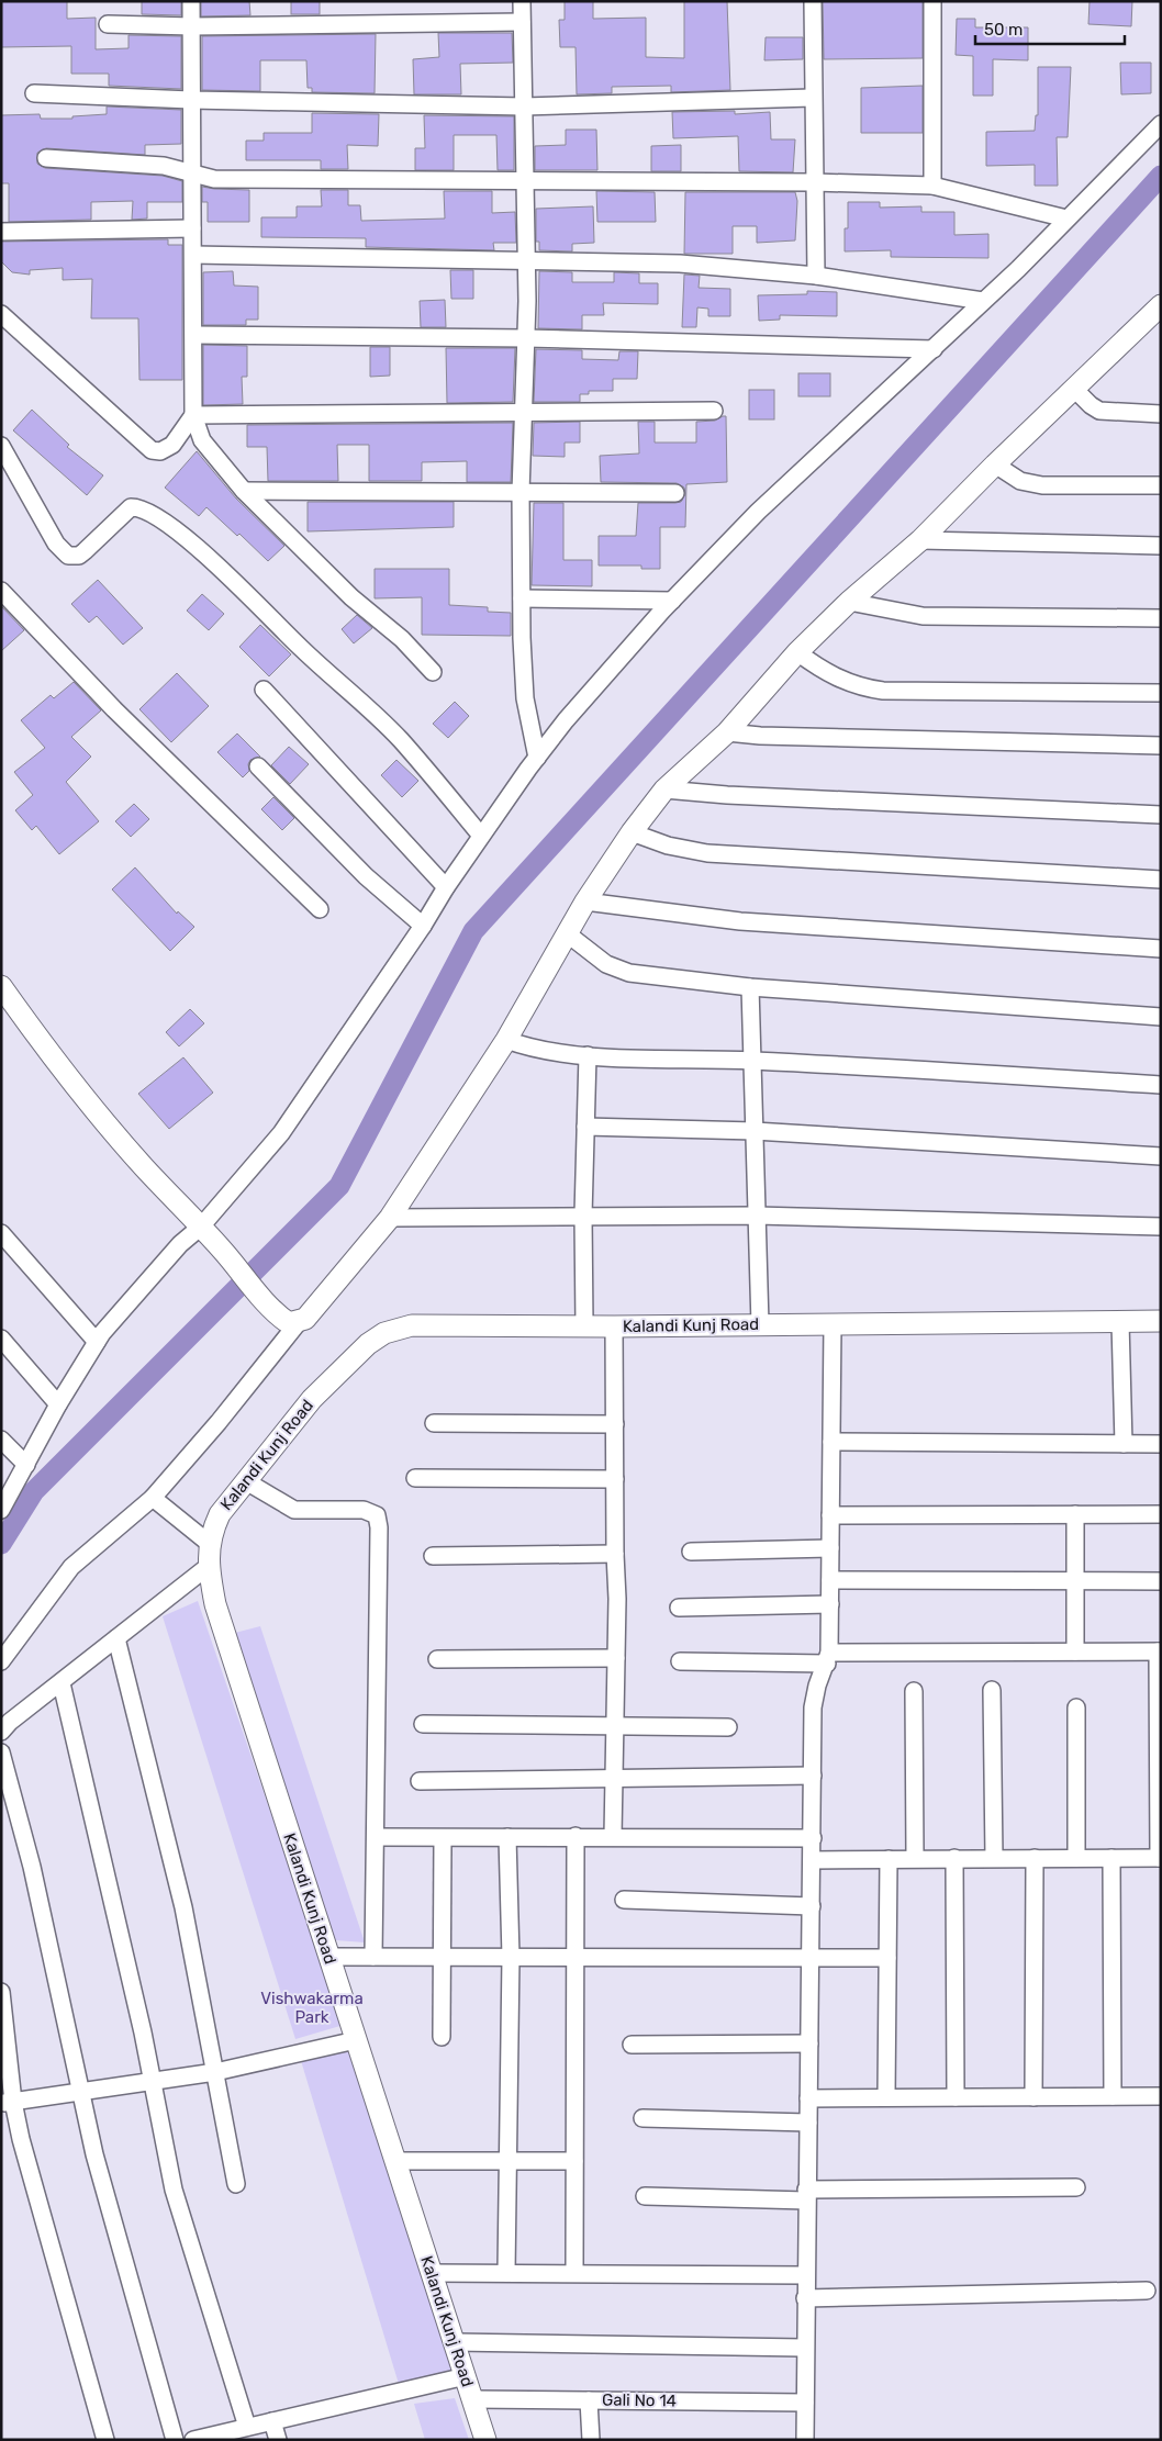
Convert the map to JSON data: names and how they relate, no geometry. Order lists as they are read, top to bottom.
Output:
{
  "streets": {
    "street": ["Kalandi Kunj Road", "Gali No 14"]
  },
  "crossings": [
    ["Kalandi Kunj Road", "Gali No 14"]
  ],
  "parks": ["Vishwakarma Park"],
  "scale_bar": "50 m"
}
